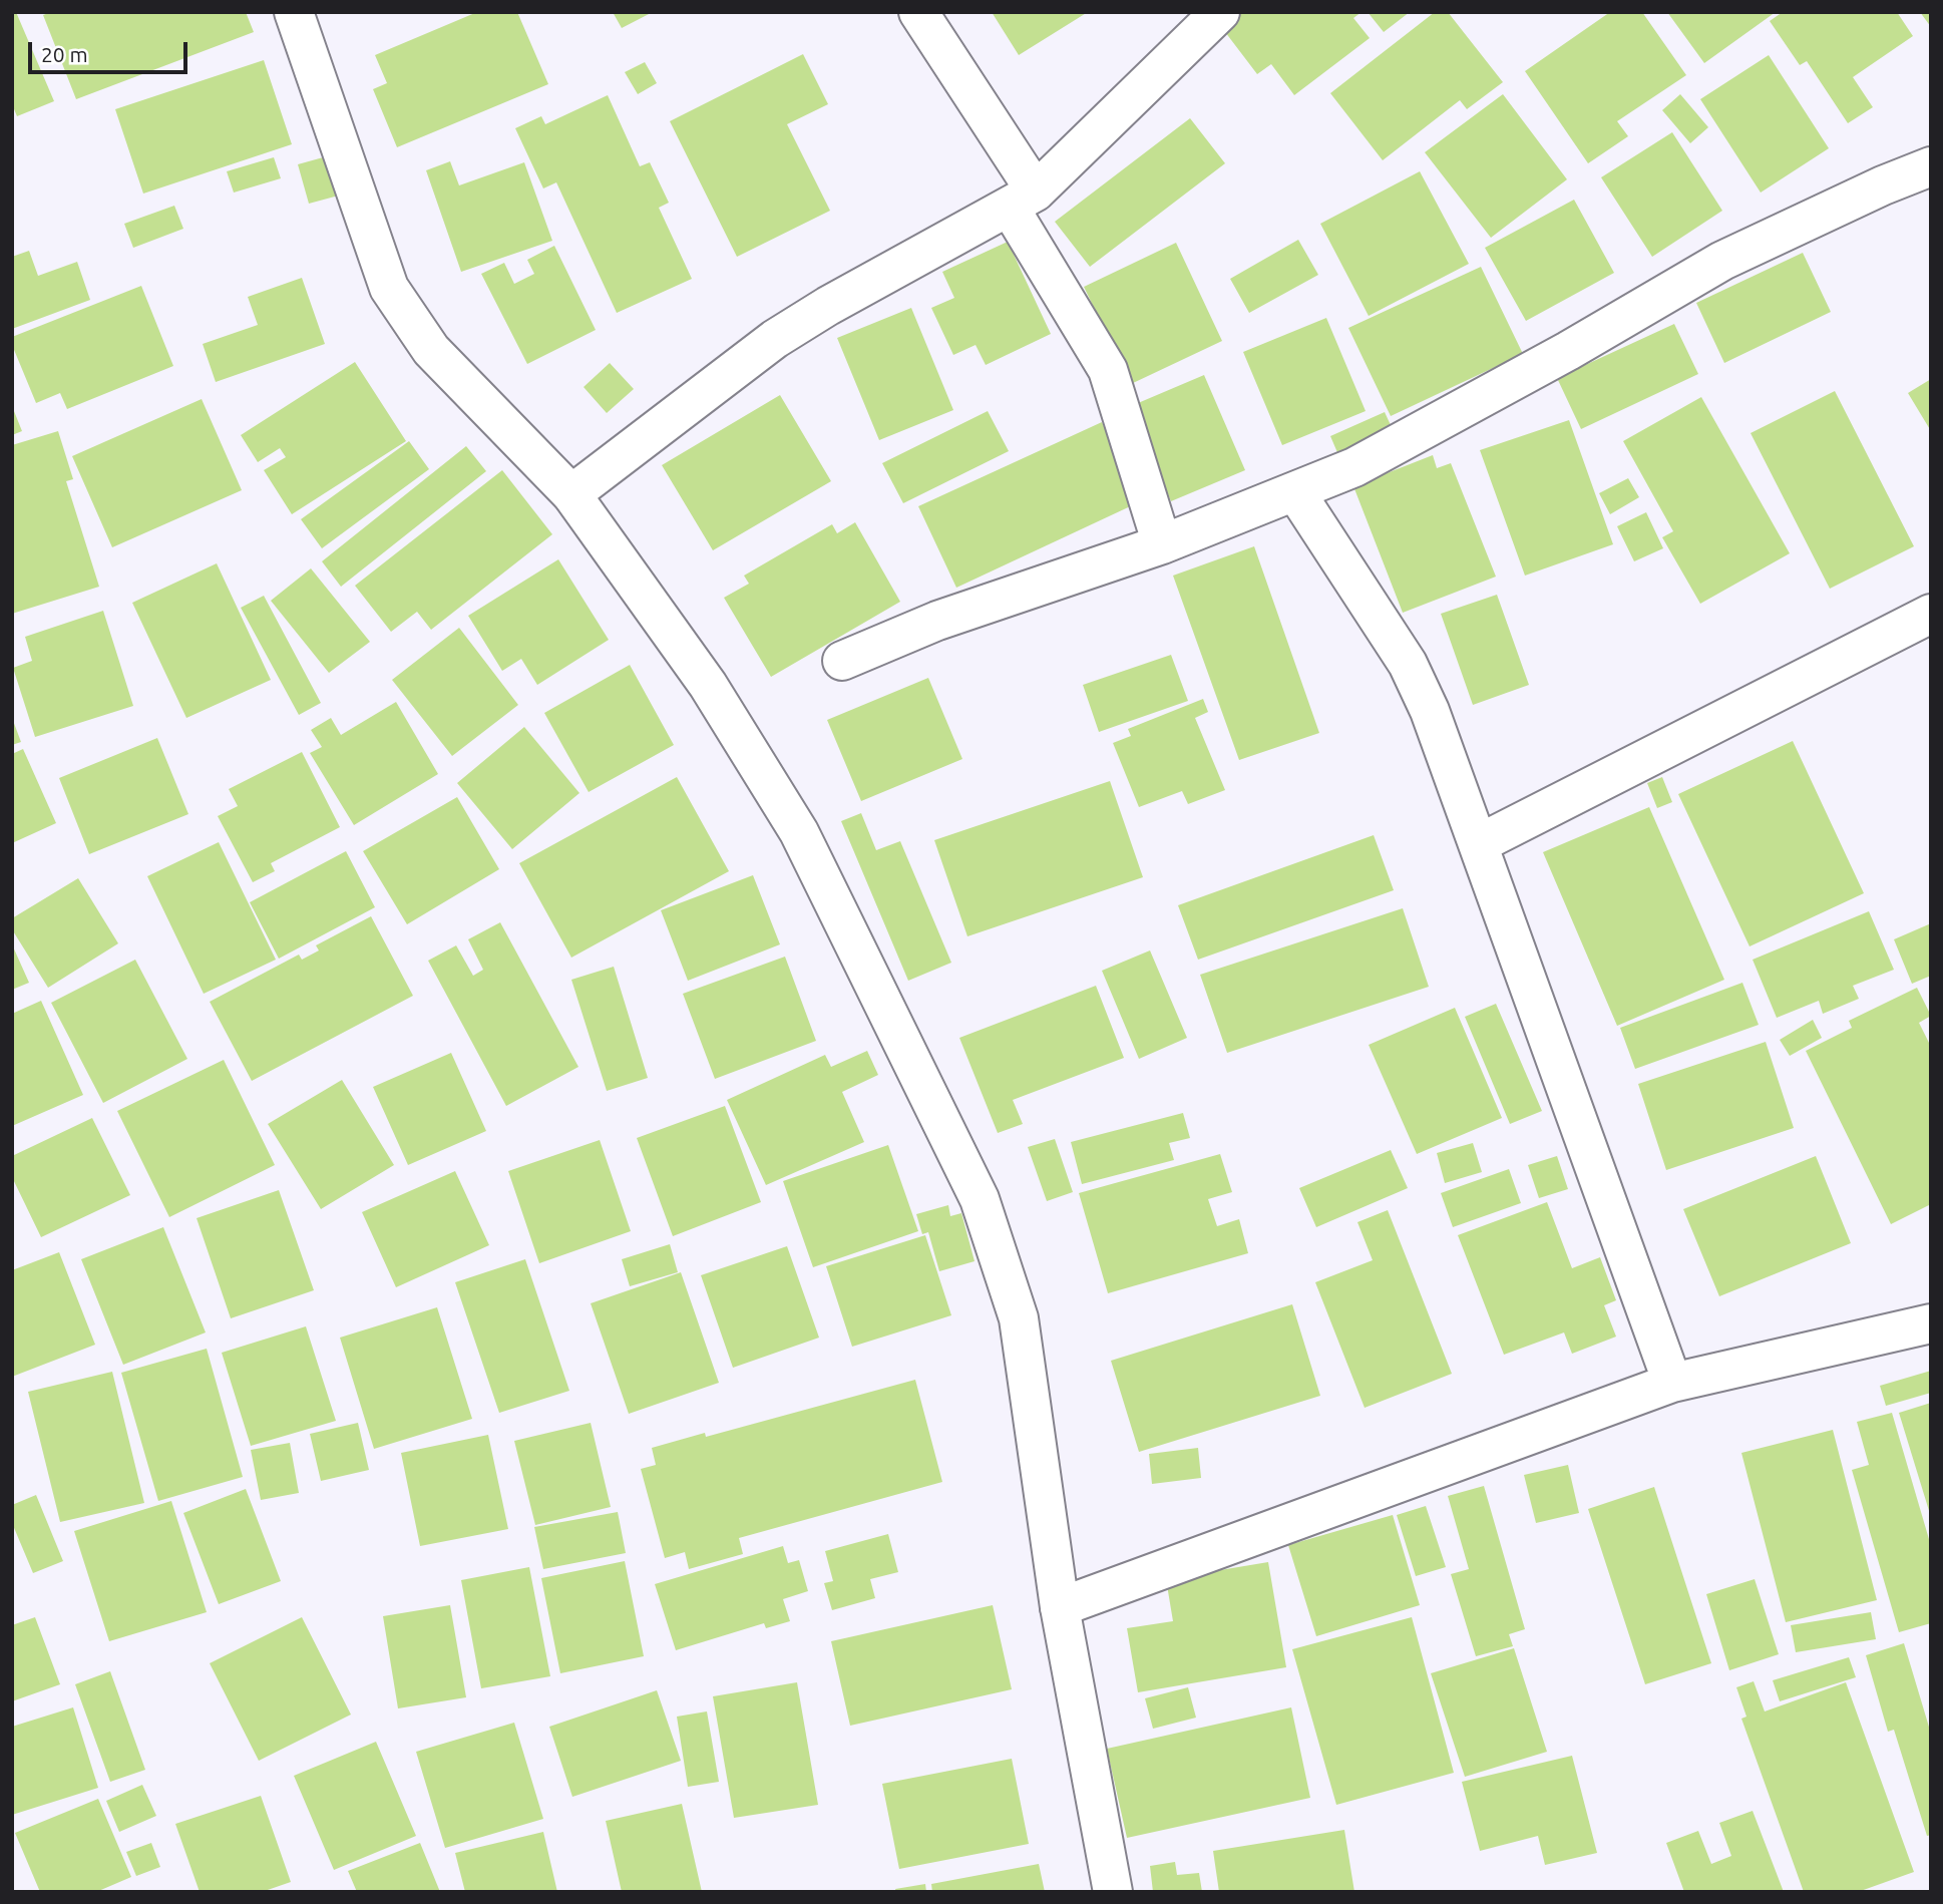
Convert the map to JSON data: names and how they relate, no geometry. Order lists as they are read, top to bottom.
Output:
{
  "scale_bar": "20 m"
}
